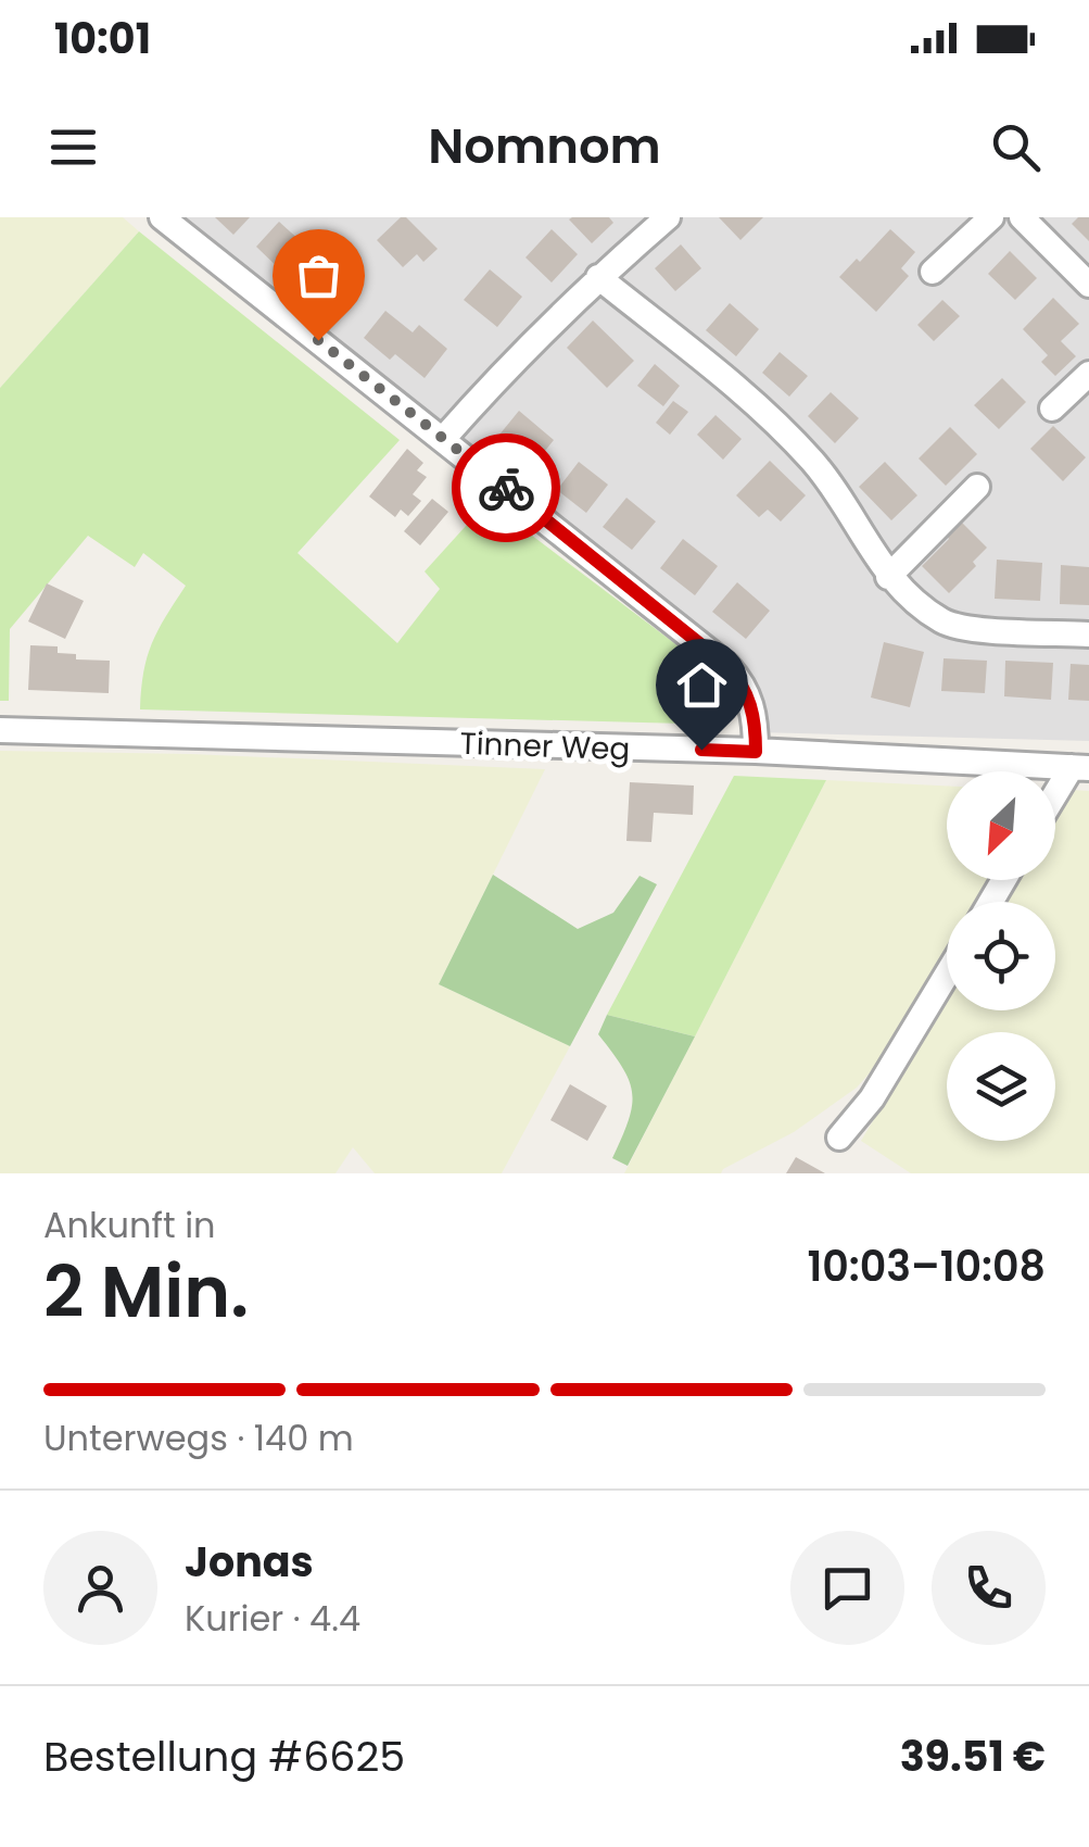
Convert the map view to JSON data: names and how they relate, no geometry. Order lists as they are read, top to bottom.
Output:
{
  "streets": {
    "street": ["Tinner Weg"]
  },
  "north": "bottom left",
  "page": {
    "status": "10:01",
    "header": "Nomnom",
    "heading": ["2 Min.", "Ankunft in", "10:03–10:08"],
    "panel": [
      "Jonas",
      "Kurier · 4.4",
      "Bestellung #6625",
      "39.51 €"
    ],
    "bar": "Unterwegs · 140 m"
  }
}
